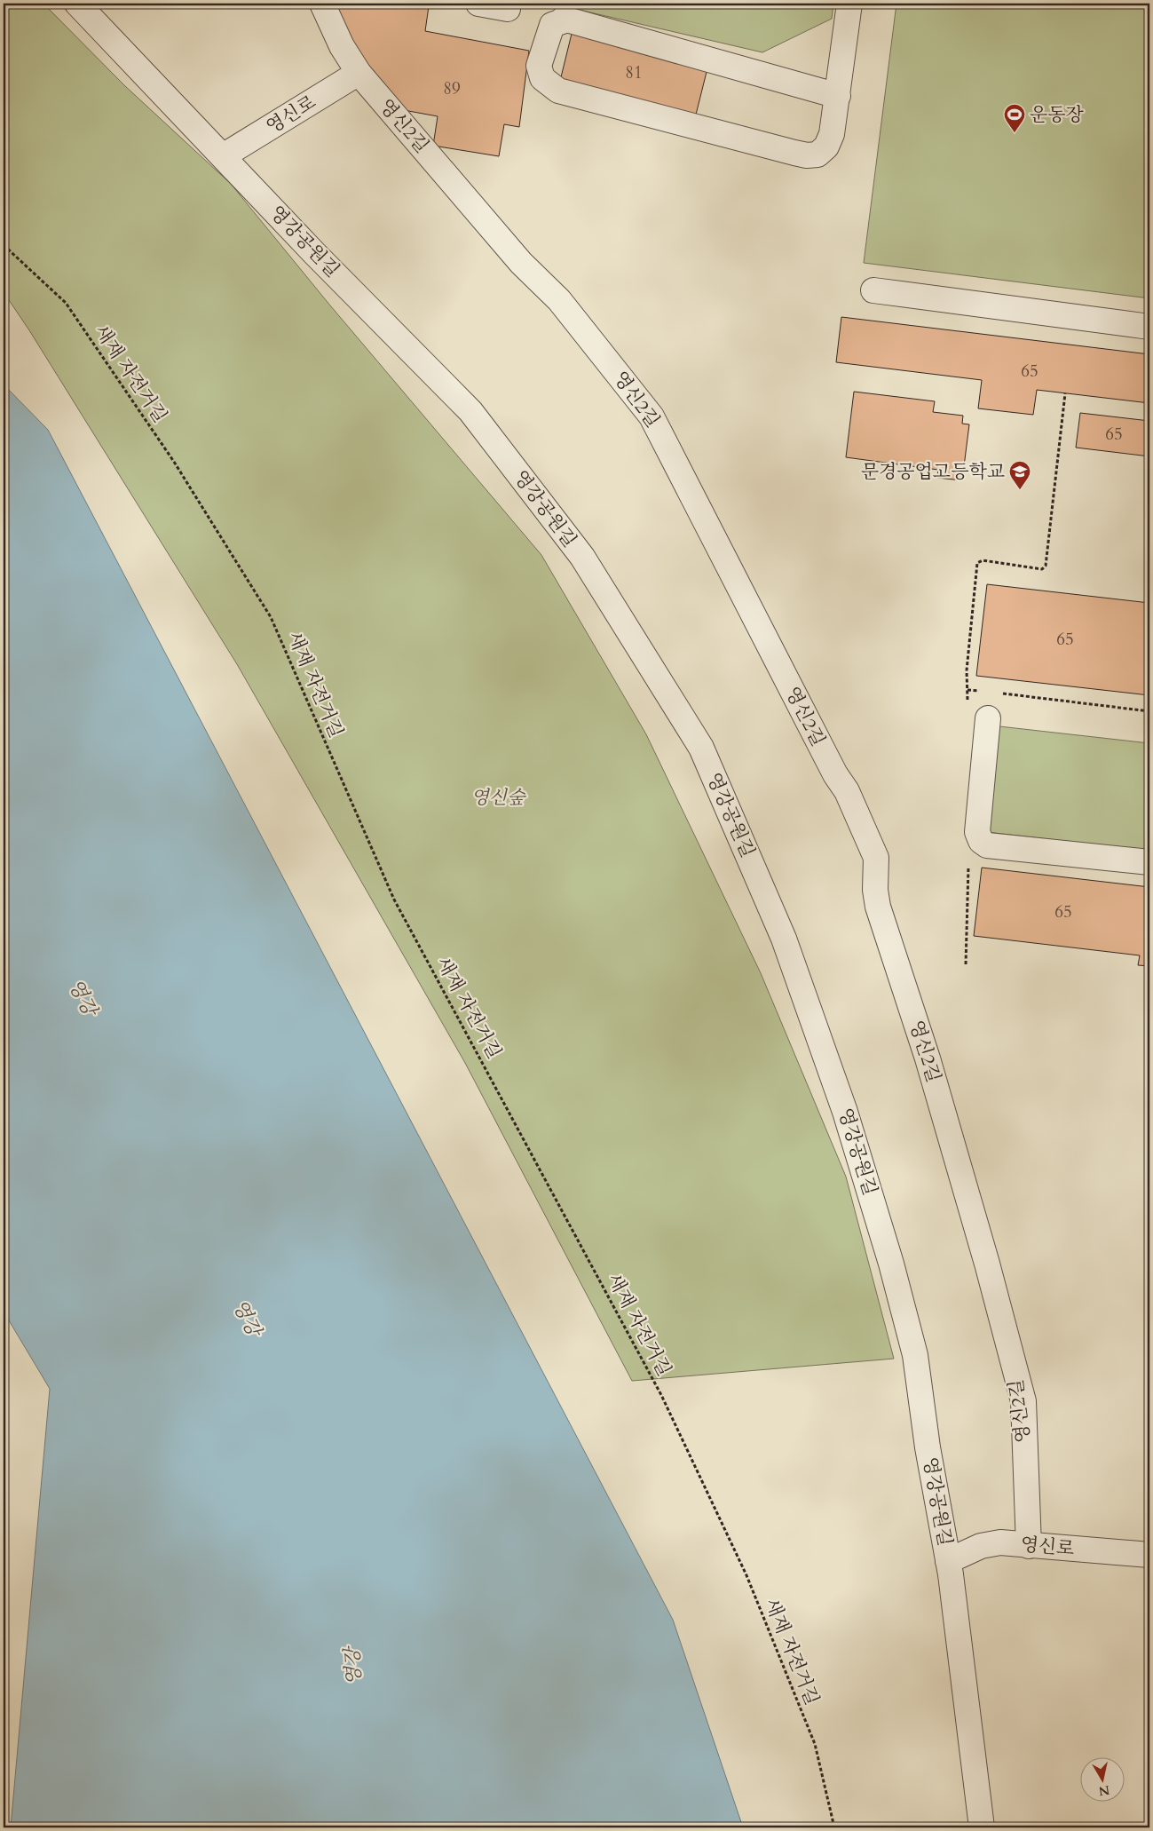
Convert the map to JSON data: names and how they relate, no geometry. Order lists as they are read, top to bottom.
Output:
{
  "streets": {
    "street": ["영신로", "영신2길", "영강공원길"],
    "path": ["새재 자전거길"]
  },
  "crossings": [
    ["영신로", "영신2길"],
    ["영신로", "영강공원길"]
  ],
  "water": ["영강"],
  "parks": ["영신숲"],
  "places": {
    "sports": ["운동장"],
    "school or university": ["문경공업고등학교"]
  },
  "house_numbers": [
    "81",
    "89",
    "65",
    "65",
    "65",
    "65"
  ],
  "north": "bottom"
}
